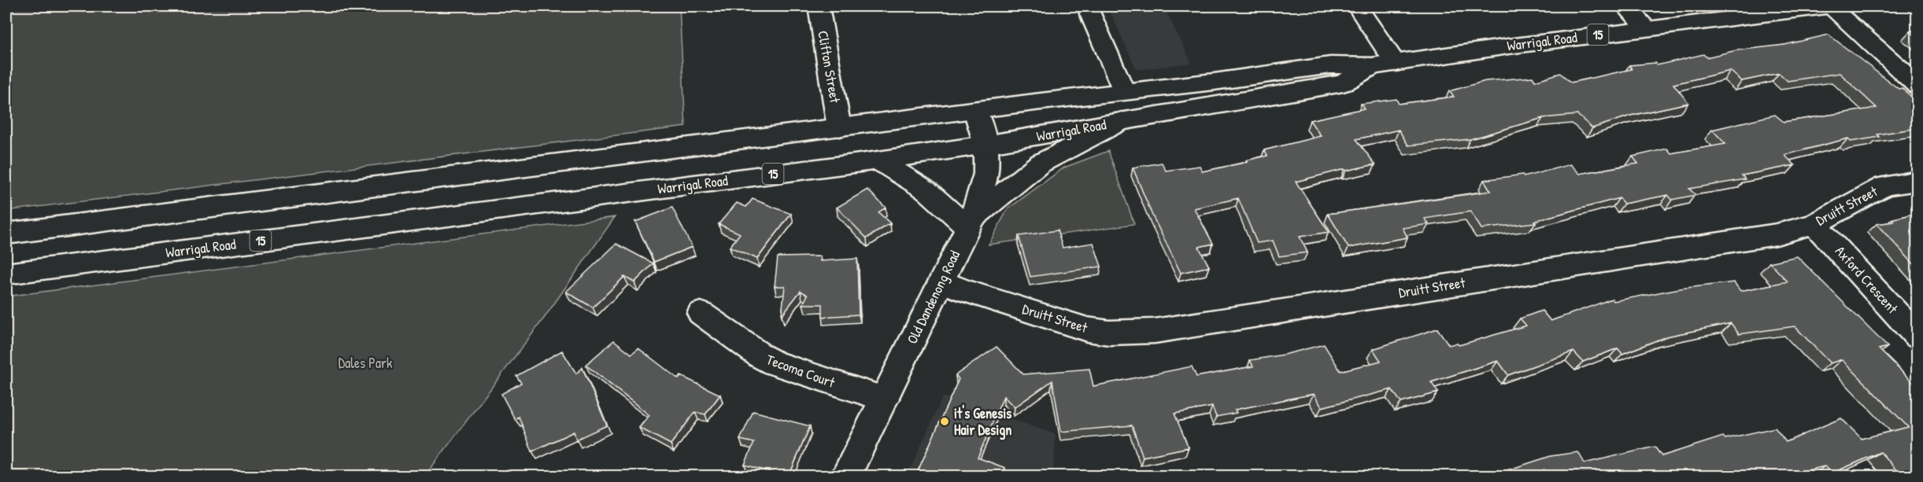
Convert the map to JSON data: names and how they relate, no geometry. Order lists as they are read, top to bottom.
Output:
{
  "streets": {
    "main road": [
      "15",
      "Warrigal Road",
      "Clifton Street",
      "Druitt Street",
      "Axford Crescent",
      "Old Dandenong Road",
      "Tecoma Court"
    ]
  },
  "crossings": [
    ["Warrigal Road", "Clifton Street"],
    ["Warrigal Road", "Old Dandenong Road"],
    ["Druitt Street", "Axford Crescent"],
    ["Druitt Street", "Old Dandenong Road"],
    ["Old Dandenong Road", "Tecoma Court"]
  ],
  "parks": ["Dales Park"],
  "places": ["it's Genesis Hair Design"]
}
